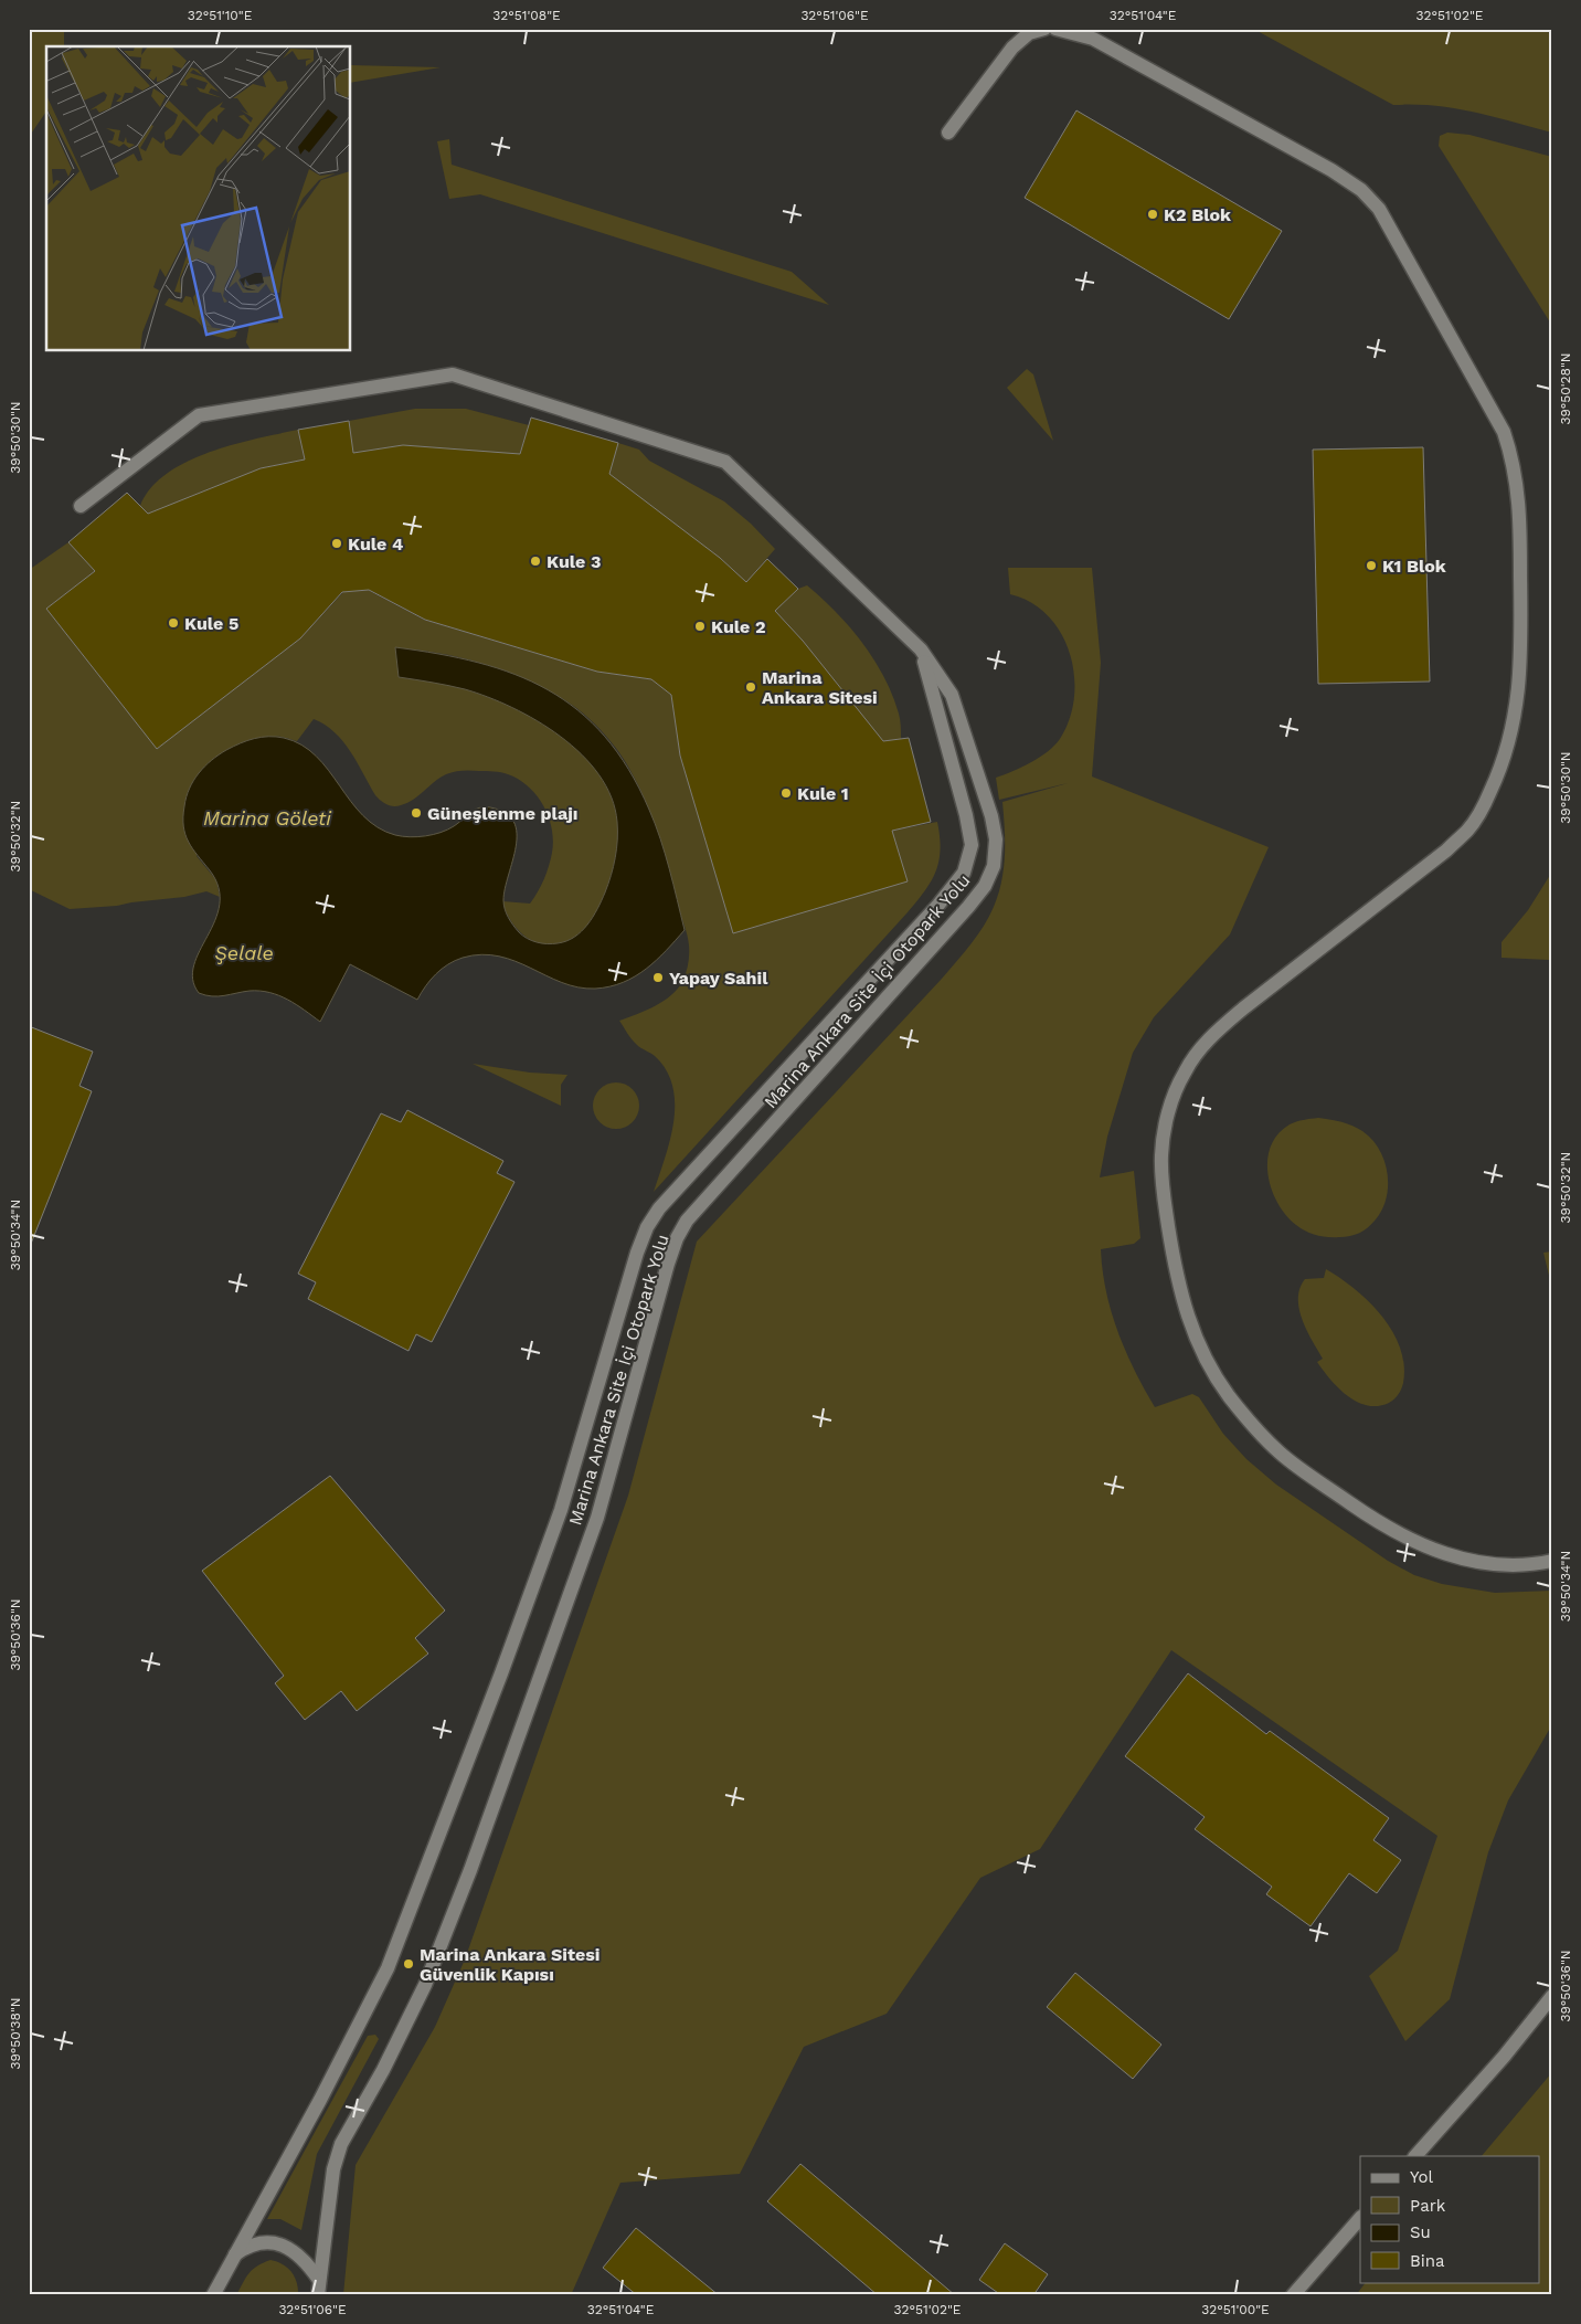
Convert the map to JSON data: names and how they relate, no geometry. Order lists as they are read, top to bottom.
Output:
{
  "streets": {
    "street": ["Marina Ankara Site İçi Otopark Yolu"]
  },
  "water": ["Marina Göleti", "Şelale"],
  "places": [
    "K2 Blok",
    "Kule 4",
    "Kule 3",
    "K1 Blok",
    "Kule 5",
    "Kule 2",
    "Marina Ankara Sitesi",
    "Kule 1",
    "Güneşlenme plajı",
    "Yapay Sahil",
    "Marina Ankara Sitesi Güvenlik Kapısı"
  ],
  "legend": [
    "Yol",
    "Park",
    "Su",
    "Bina"
  ],
  "coordinates": [
    "32°51'10\"E",
    "32°51'08\"E",
    "32°51'06\"E",
    "32°51'04\"E",
    "32°51'02\"E",
    "39°50'28\"N",
    "39°50'30\"N",
    "39°50'32\"N",
    "39°50'34\"N",
    "39°50'36\"N",
    "39°50'38\"N",
    "32°51'00\"E"
  ]
}
